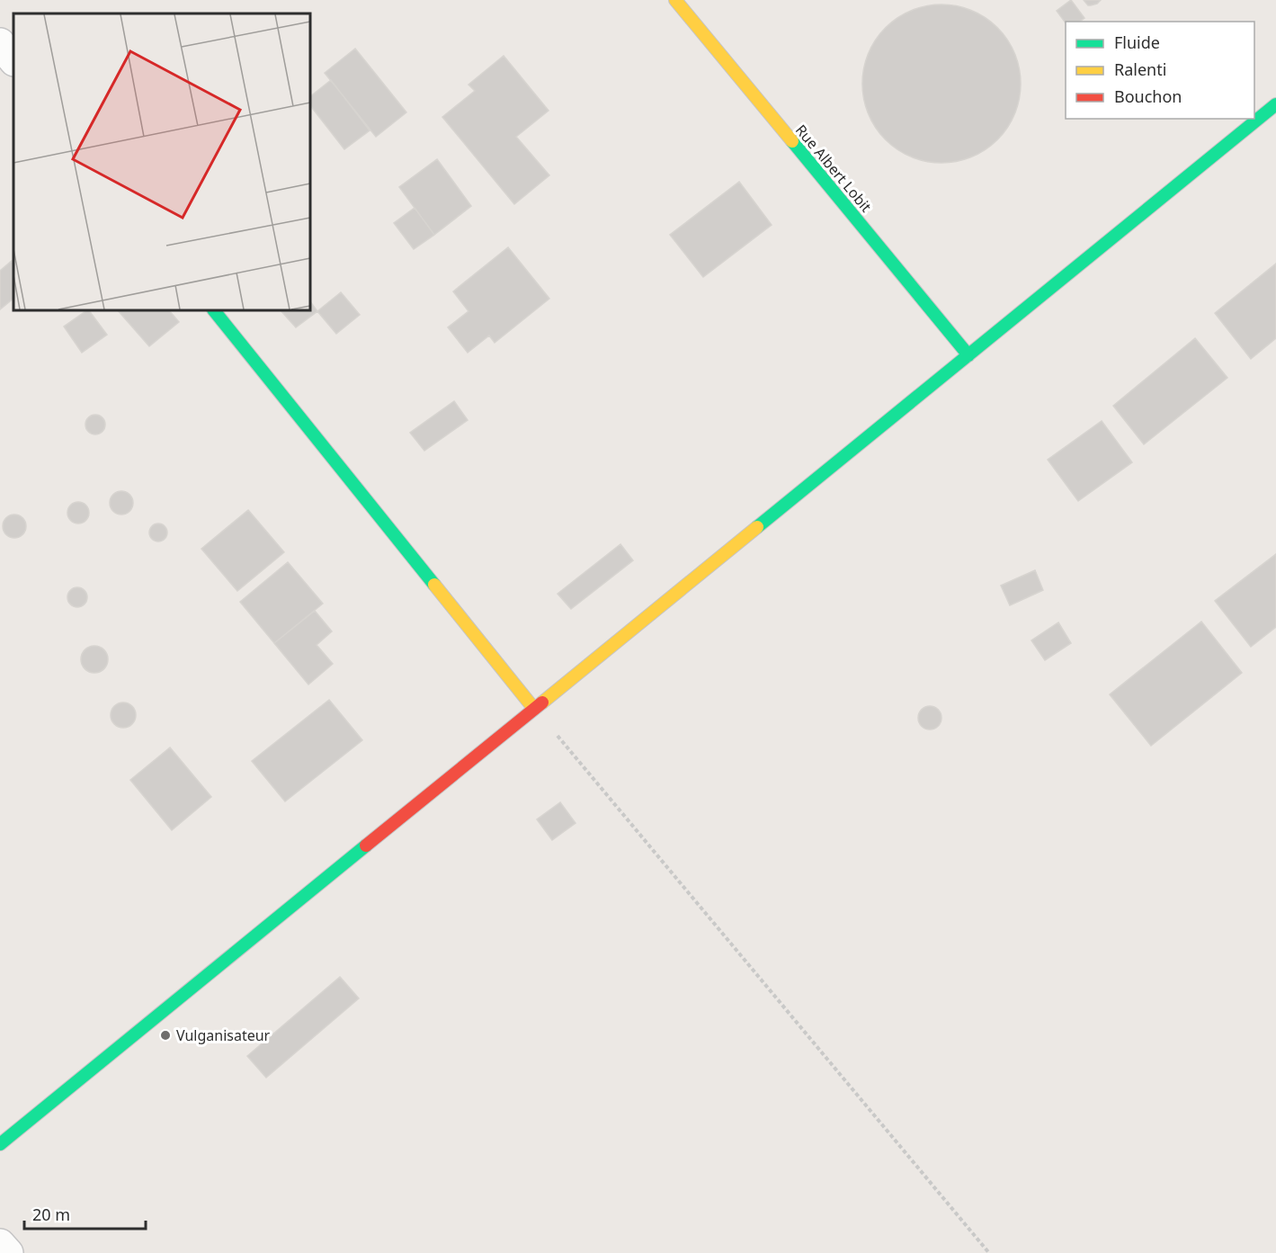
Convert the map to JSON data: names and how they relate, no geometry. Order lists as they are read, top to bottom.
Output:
{
  "streets": {
    "street": ["Rue Albert Lobit"]
  },
  "places": ["Vulganisateur"],
  "legend": ["Fluide", "Ralenti", "Bouchon"],
  "scale_bar": "20 m"
}
